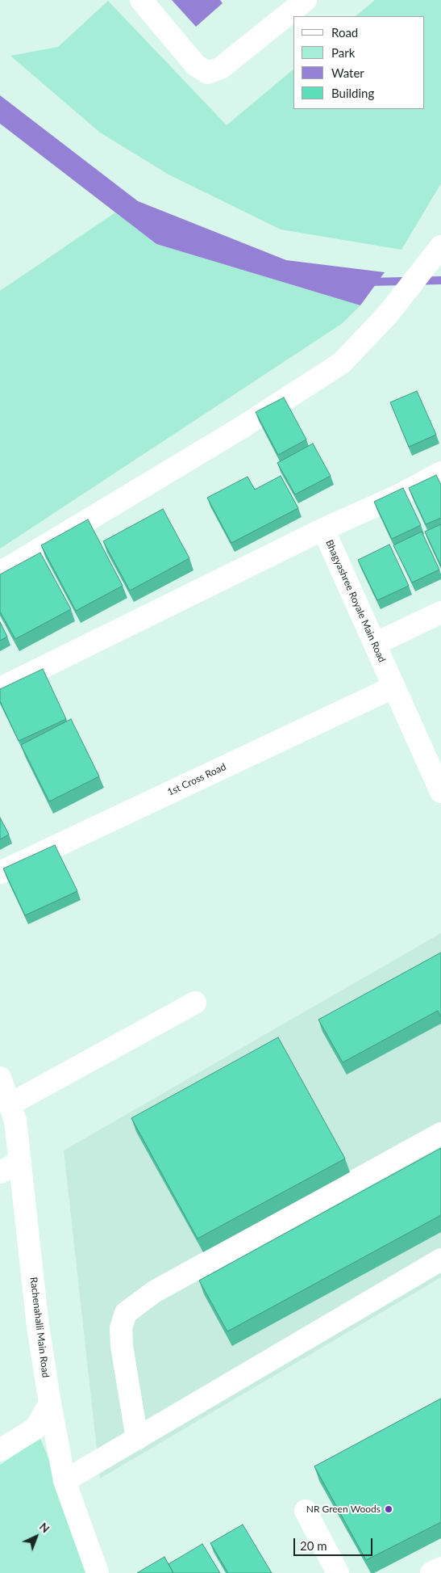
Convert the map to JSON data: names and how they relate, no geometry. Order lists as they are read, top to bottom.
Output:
{
  "streets": {
    "street": ["Bhagyashree Royale Main Road", "1st Cross Road", "Rachenahalli Main Road"]
  },
  "crossings": [
    ["Bhagyashree Royale Main Road", "1st Cross Road"]
  ],
  "places": ["NR Green Woods"],
  "legend": [
    "Road",
    "Park",
    "Water",
    "Building"
  ],
  "scale_bar": "20 m",
  "north": "top right"
}
